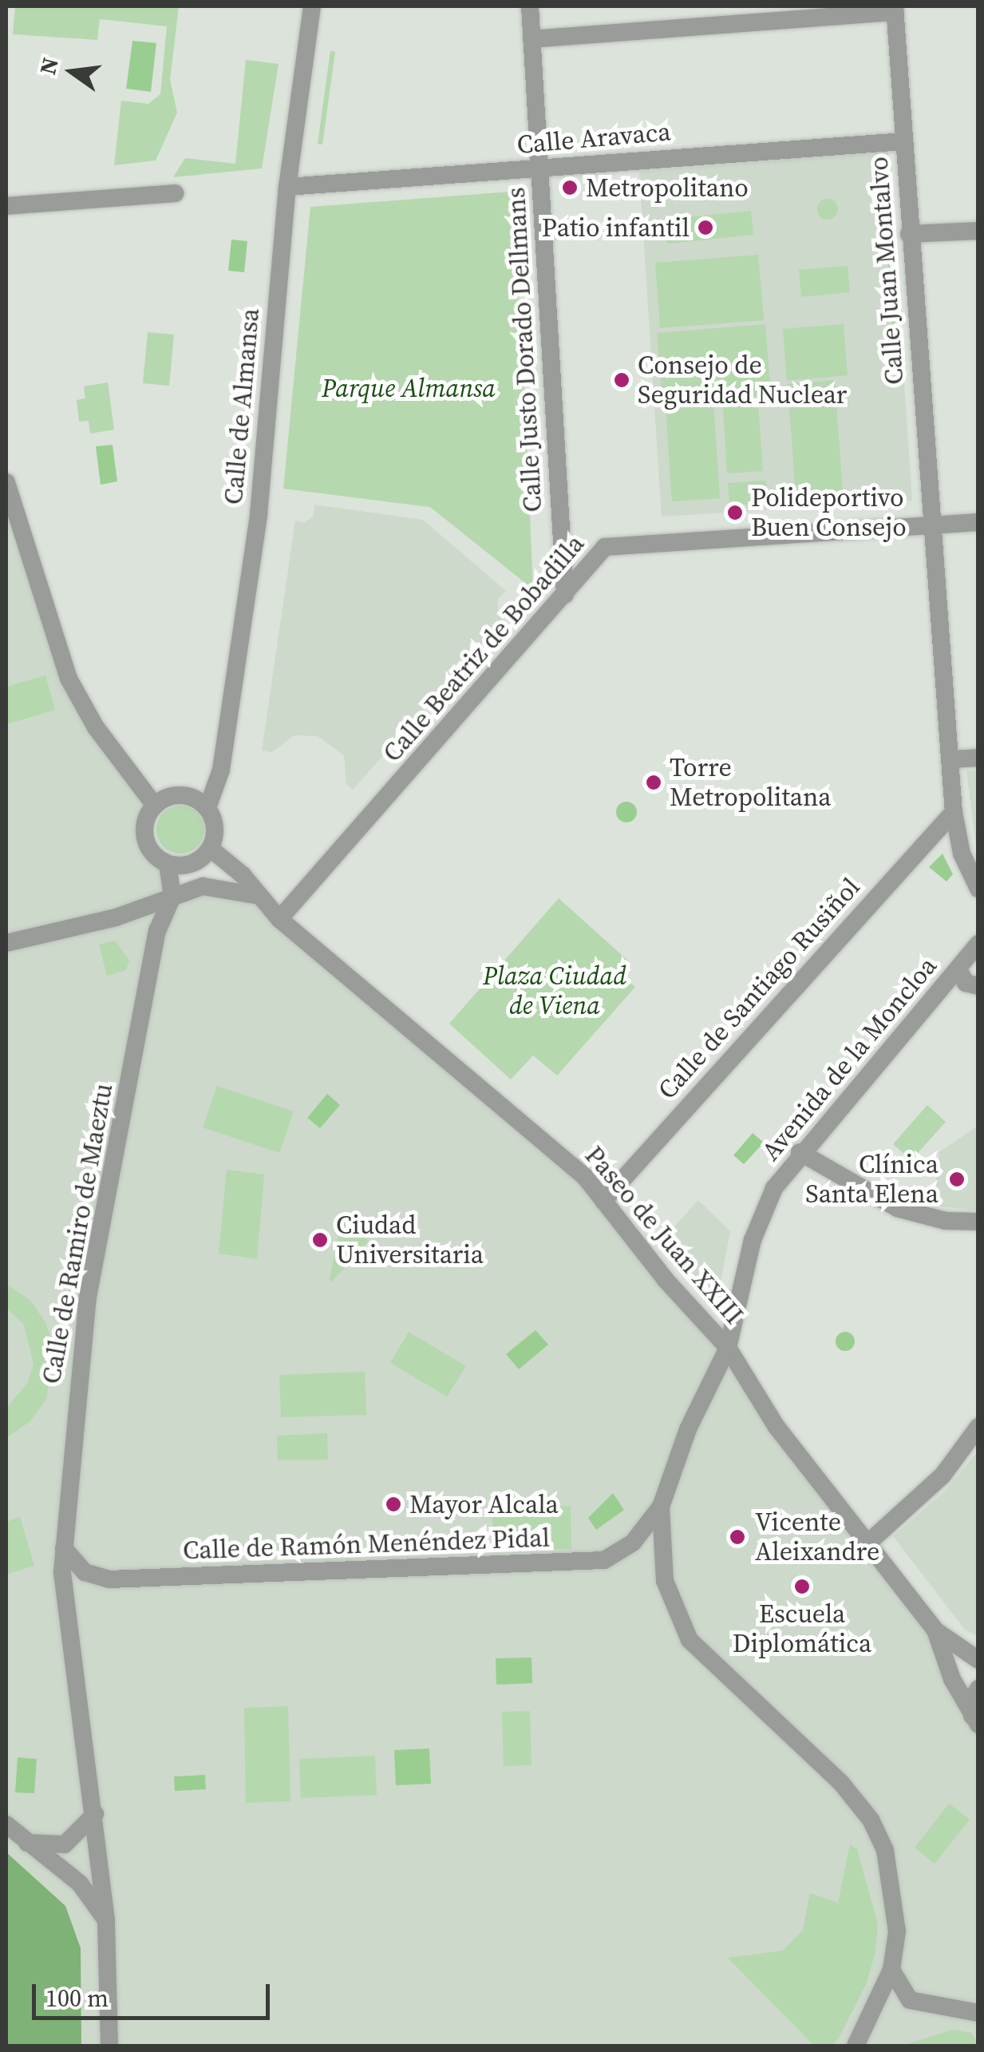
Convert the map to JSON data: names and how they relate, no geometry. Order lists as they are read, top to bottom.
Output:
{
  "streets": {
    "street": [
      "Calle Aravaca",
      "Calle Juan Montalvo",
      "Calle Justo Dorado Dellmans",
      "Calle de Almansa",
      "Calle Beatriz de Bobadilla",
      "Calle de Santiago Rusiñol",
      "Avenida de la Moncloa",
      "Calle de Ramiro de Maeztu",
      "Paseo de Juan XXIII",
      "Calle de Ramón Menéndez Pidal"
    ]
  },
  "crossings": [
    ["Calle Aravaca", "Calle Juan Montalvo"],
    ["Calle Aravaca", "Calle Justo Dorado Dellmans"],
    ["Calle Aravaca", "Calle de Almansa"],
    ["Calle Juan Montalvo", "Calle Beatriz de Bobadilla"],
    ["Calle Juan Montalvo", "Calle de Santiago Rusiñol"],
    ["Calle Justo Dorado Dellmans", "Calle Beatriz de Bobadilla"],
    ["Calle de Almansa", "Paseo de Juan XXIII"],
    ["Calle Beatriz de Bobadilla", "Paseo de Juan XXIII"],
    ["Calle de Santiago Rusiñol", "Paseo de Juan XXIII"],
    ["Avenida de la Moncloa", "Paseo de Juan XXIII"],
    ["Avenida de la Moncloa", "Calle de Ramón Menéndez Pidal"],
    ["Calle de Ramiro de Maeztu", "Calle de Ramón Menéndez Pidal"]
  ],
  "parks": ["Parque Almansa", "Plaza Ciudad de Viena"],
  "places": [
    "Metropolitano",
    "Patio infantil",
    "Consejo de Seguridad Nuclear",
    "Polideportivo Buen Consejo",
    "Torre Metropolitana",
    "Clínica Santa Elena",
    "Ciudad Universitaria",
    "Mayor Alcala",
    "Vicente Aleixandre",
    "Escuela Diplomática"
  ],
  "scale_bar": "100 m",
  "north": "left"
}
